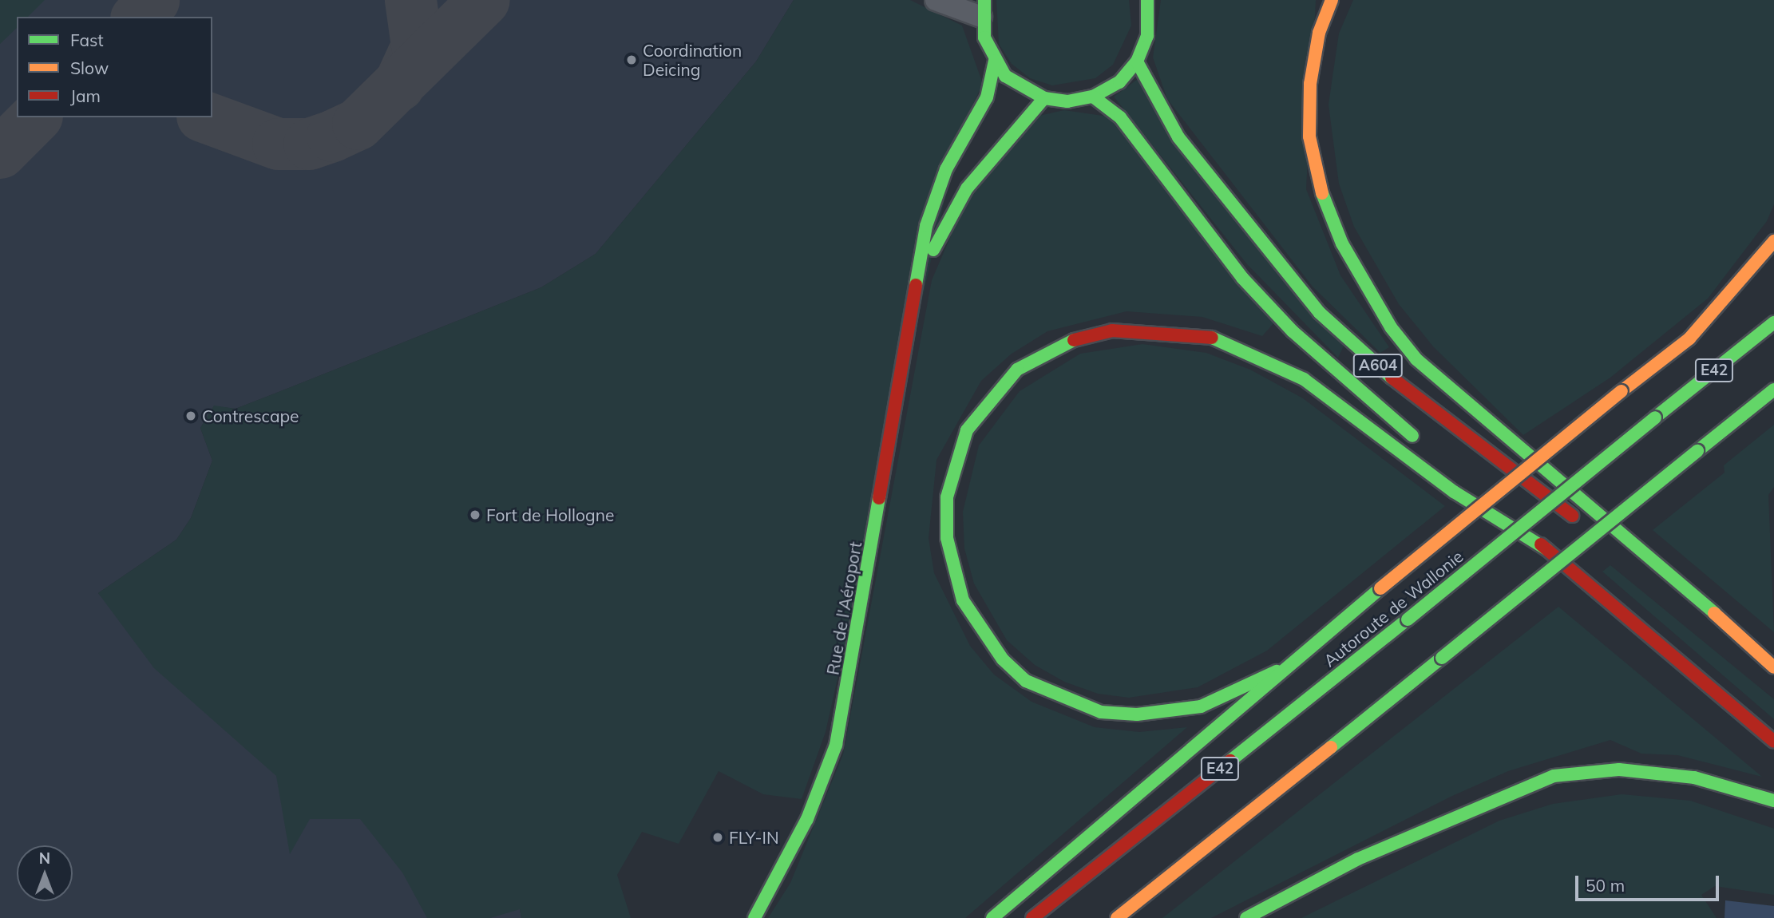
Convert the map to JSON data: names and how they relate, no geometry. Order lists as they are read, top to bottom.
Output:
{
  "streets": {
    "main road": [
      "A604",
      "E42",
      "Rue de l'Aéroport",
      "Autoroute de Wallonie"
    ]
  },
  "places": [
    "Coordination Deicing",
    "Contrescape",
    "Fort de Hollogne",
    "FLY-IN"
  ],
  "legend": ["Fast", "Slow", "Jam"],
  "scale_bar": "50 m",
  "north": "top"
}
